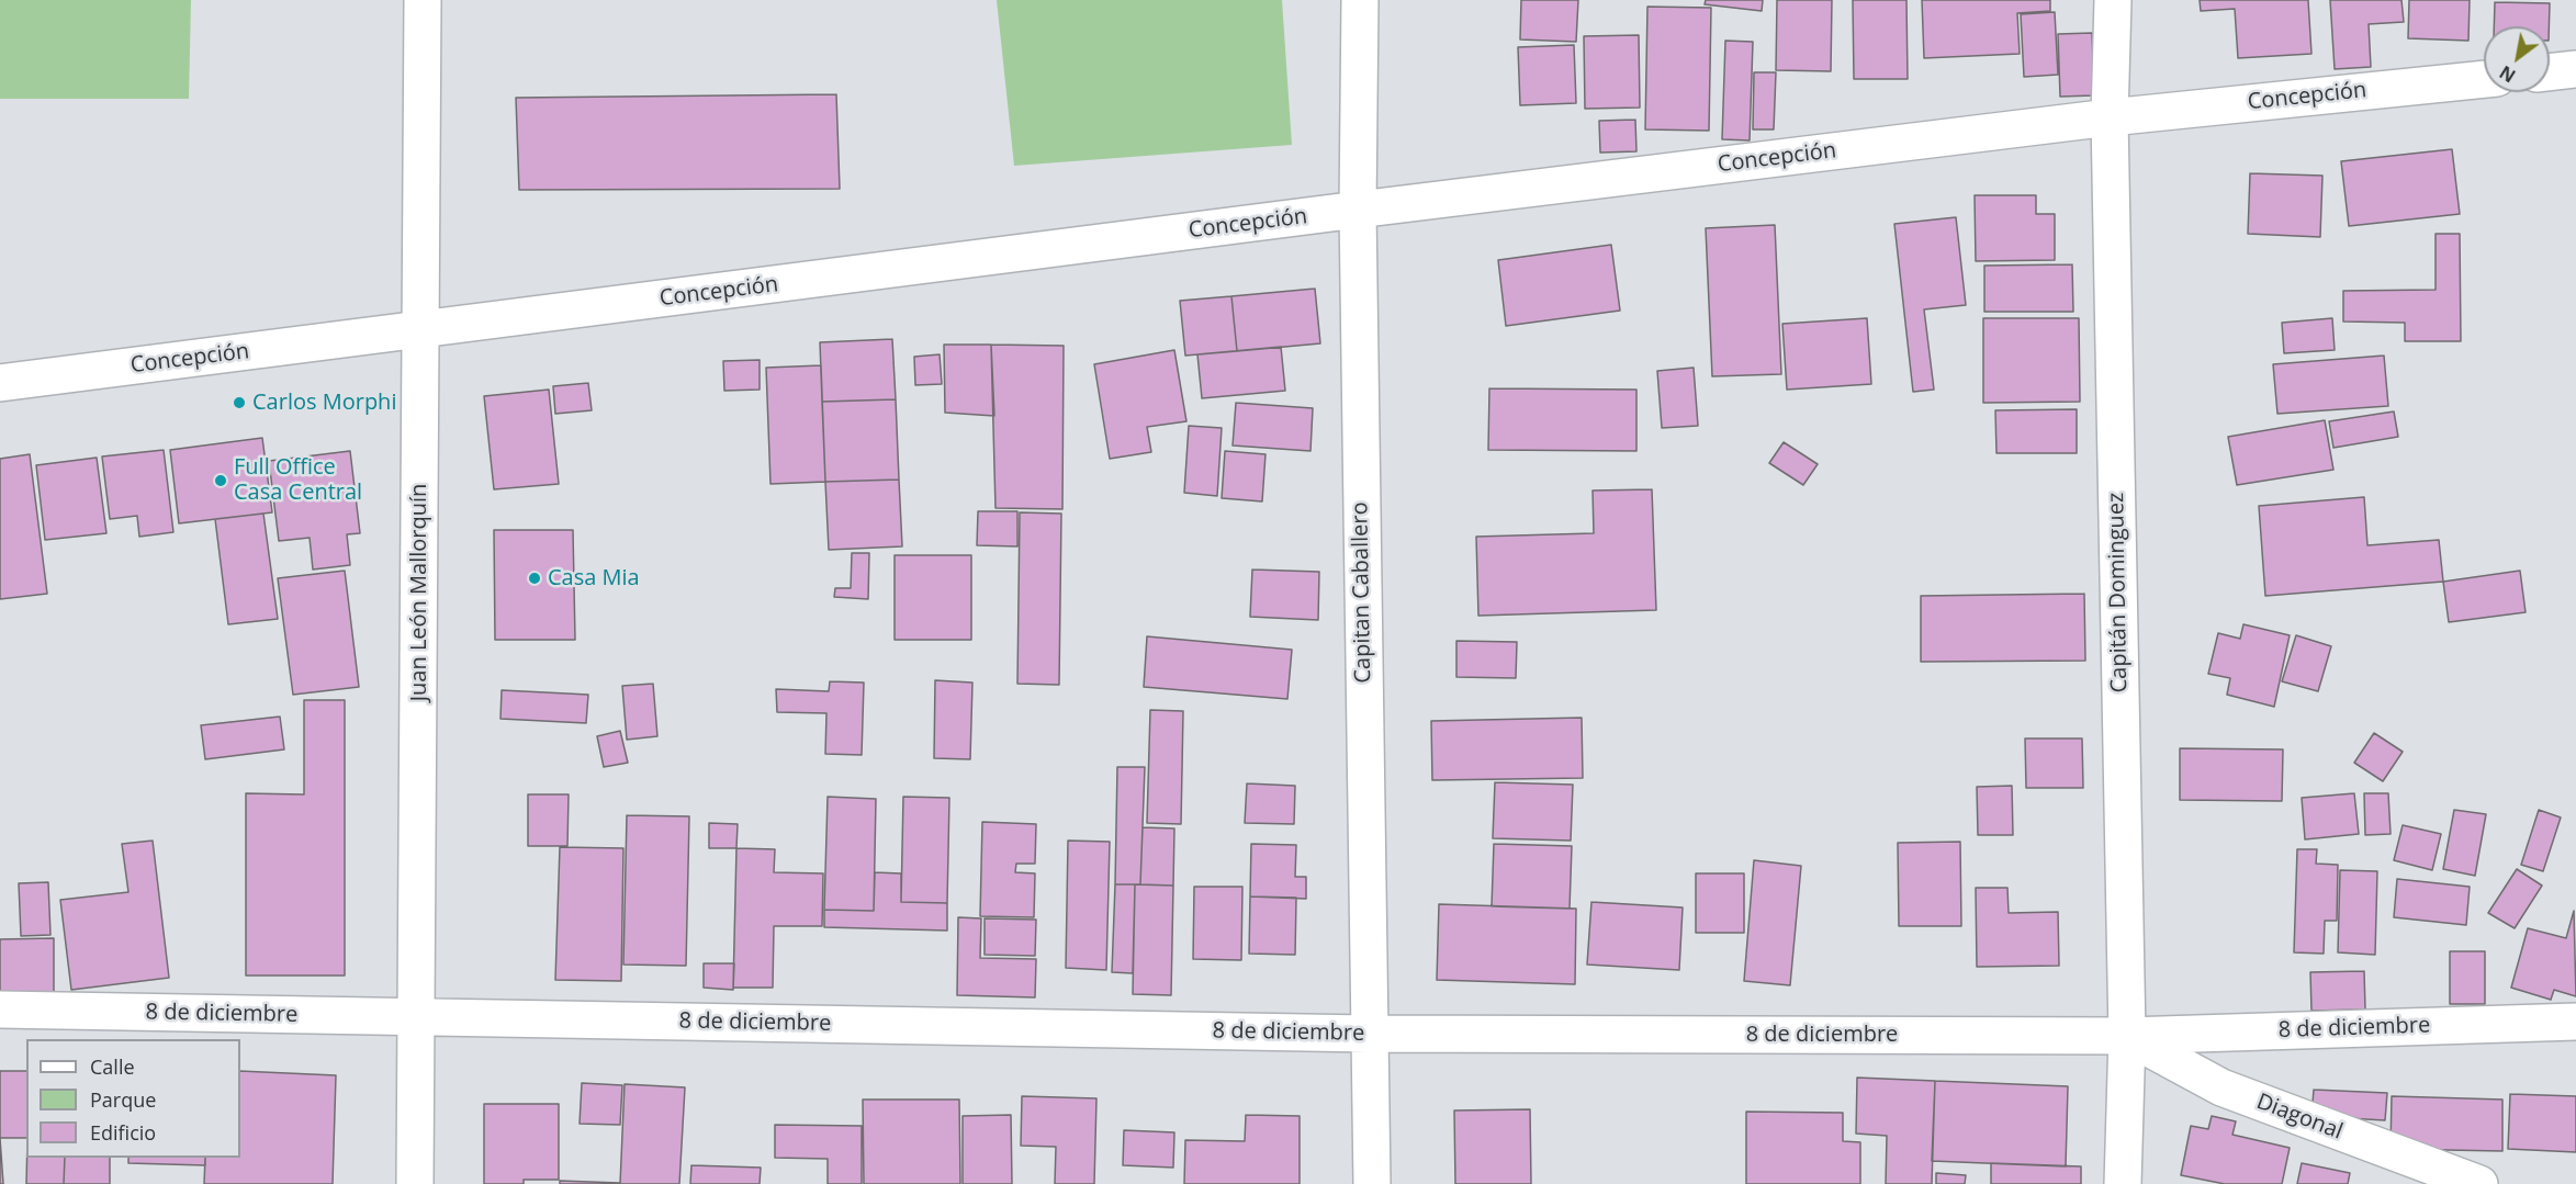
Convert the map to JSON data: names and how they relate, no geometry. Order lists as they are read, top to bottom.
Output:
{
  "streets": {
    "street": [
      "Concepción",
      "Juan León Mallorquín",
      "Capitan Caballero",
      "Capitán Dominguez",
      "8 de diciembre",
      "Diagonal"
    ]
  },
  "crossings": [
    ["Concepción", "Juan León Mallorquín"],
    ["Concepción", "Capitan Caballero"],
    ["Concepción", "Capitán Dominguez"],
    ["Juan León Mallorquín", "8 de diciembre"],
    ["Capitan Caballero", "8 de diciembre"],
    ["Capitán Dominguez", "8 de diciembre"],
    ["Capitán Dominguez", "Diagonal"],
    ["8 de diciembre", "Diagonal"]
  ],
  "places": ["Carlos Morphi", "Full Office Casa Central", "Casa Mia"],
  "legend": ["Calle", "Parque", "Edificio"],
  "north": "bottom left"
}
